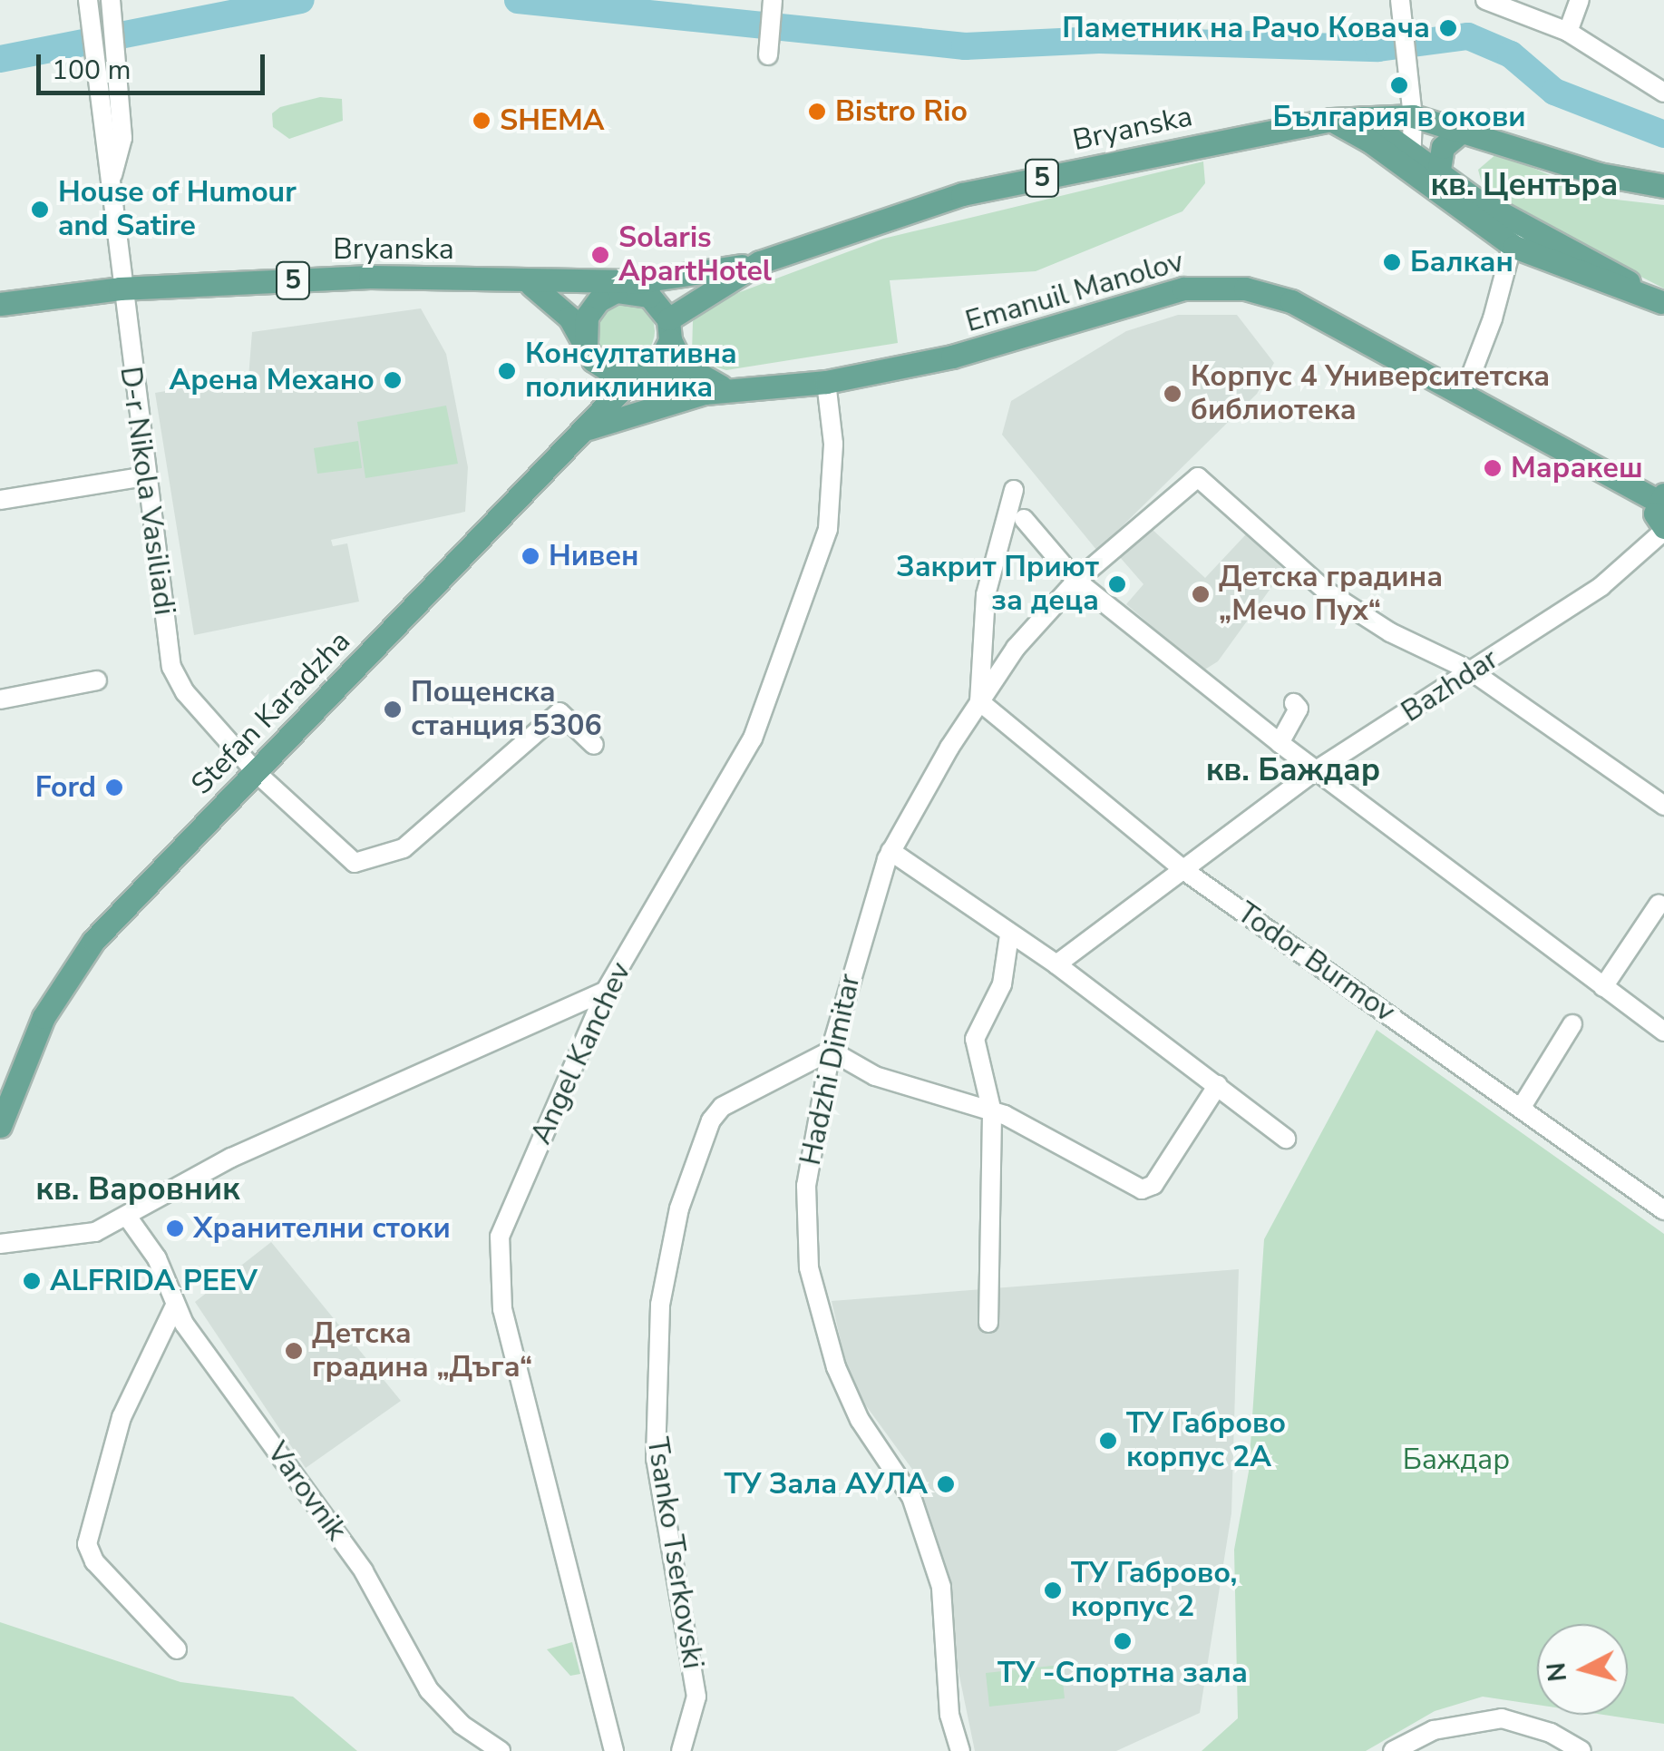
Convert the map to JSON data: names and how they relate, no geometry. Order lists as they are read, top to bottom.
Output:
{
  "streets": {
    "main road": [
      "Bryanska",
      "5",
      "Emanuil Manolov",
      "Stefan Karadzha"
    ],
    "street": [
      "D-r Nikola Vasiliadi",
      "Bazhdar",
      "Todor Burmov",
      "Angel Kanchev",
      "Hadzhi Dimitar",
      "Varovnik",
      "Tsanko Tserkovski"
    ]
  },
  "crossings": [
    ["Bryanska", "5"],
    ["Bryanska", "D-r Nikola Vasiliadi"],
    ["5", "Stefan Karadzha"],
    ["Emanuil Manolov", "Stefan Karadzha"],
    ["Emanuil Manolov", "Angel Kanchev"],
    ["D-r Nikola Vasiliadi", "Stefan Karadzha"],
    ["Bazhdar", "Todor Burmov"],
    ["Bazhdar", "Hadzhi Dimitar"],
    ["Todor Burmov", "Hadzhi Dimitar"],
    ["Hadzhi Dimitar", "Tsanko Tserkovski"]
  ],
  "districts": ["кв. Центъра", "кв. Баждар", "кв. Варовник"],
  "parks": ["Баждар"],
  "places": [
    "Паметник на Рачо Ковача",
    "България в окови",
    "Bistro Rio",
    "SHEMA",
    "House of Humour and Satire",
    "Solaris ApartHotel",
    "Балкан",
    "Консултативна поликлиника",
    "Арена Механо",
    "Корпус 4 Университетска библиотека",
    "Маракеш",
    "Нивен",
    "Закрит Приют за деца",
    "Детска градина „Мечо Пух“",
    "Пощенска станция 5306",
    "Ford",
    "Хранителни стоки",
    "ALFRIDA PEEV",
    "Детска градина „Дъга“",
    "ТУ Габрово корпус 2А",
    "ТУ Зала АУЛА",
    "ТУ Габрово, корпус 2",
    "ТУ -Спортна зала"
  ],
  "scale_bar": "100 m",
  "north": "left"
}
